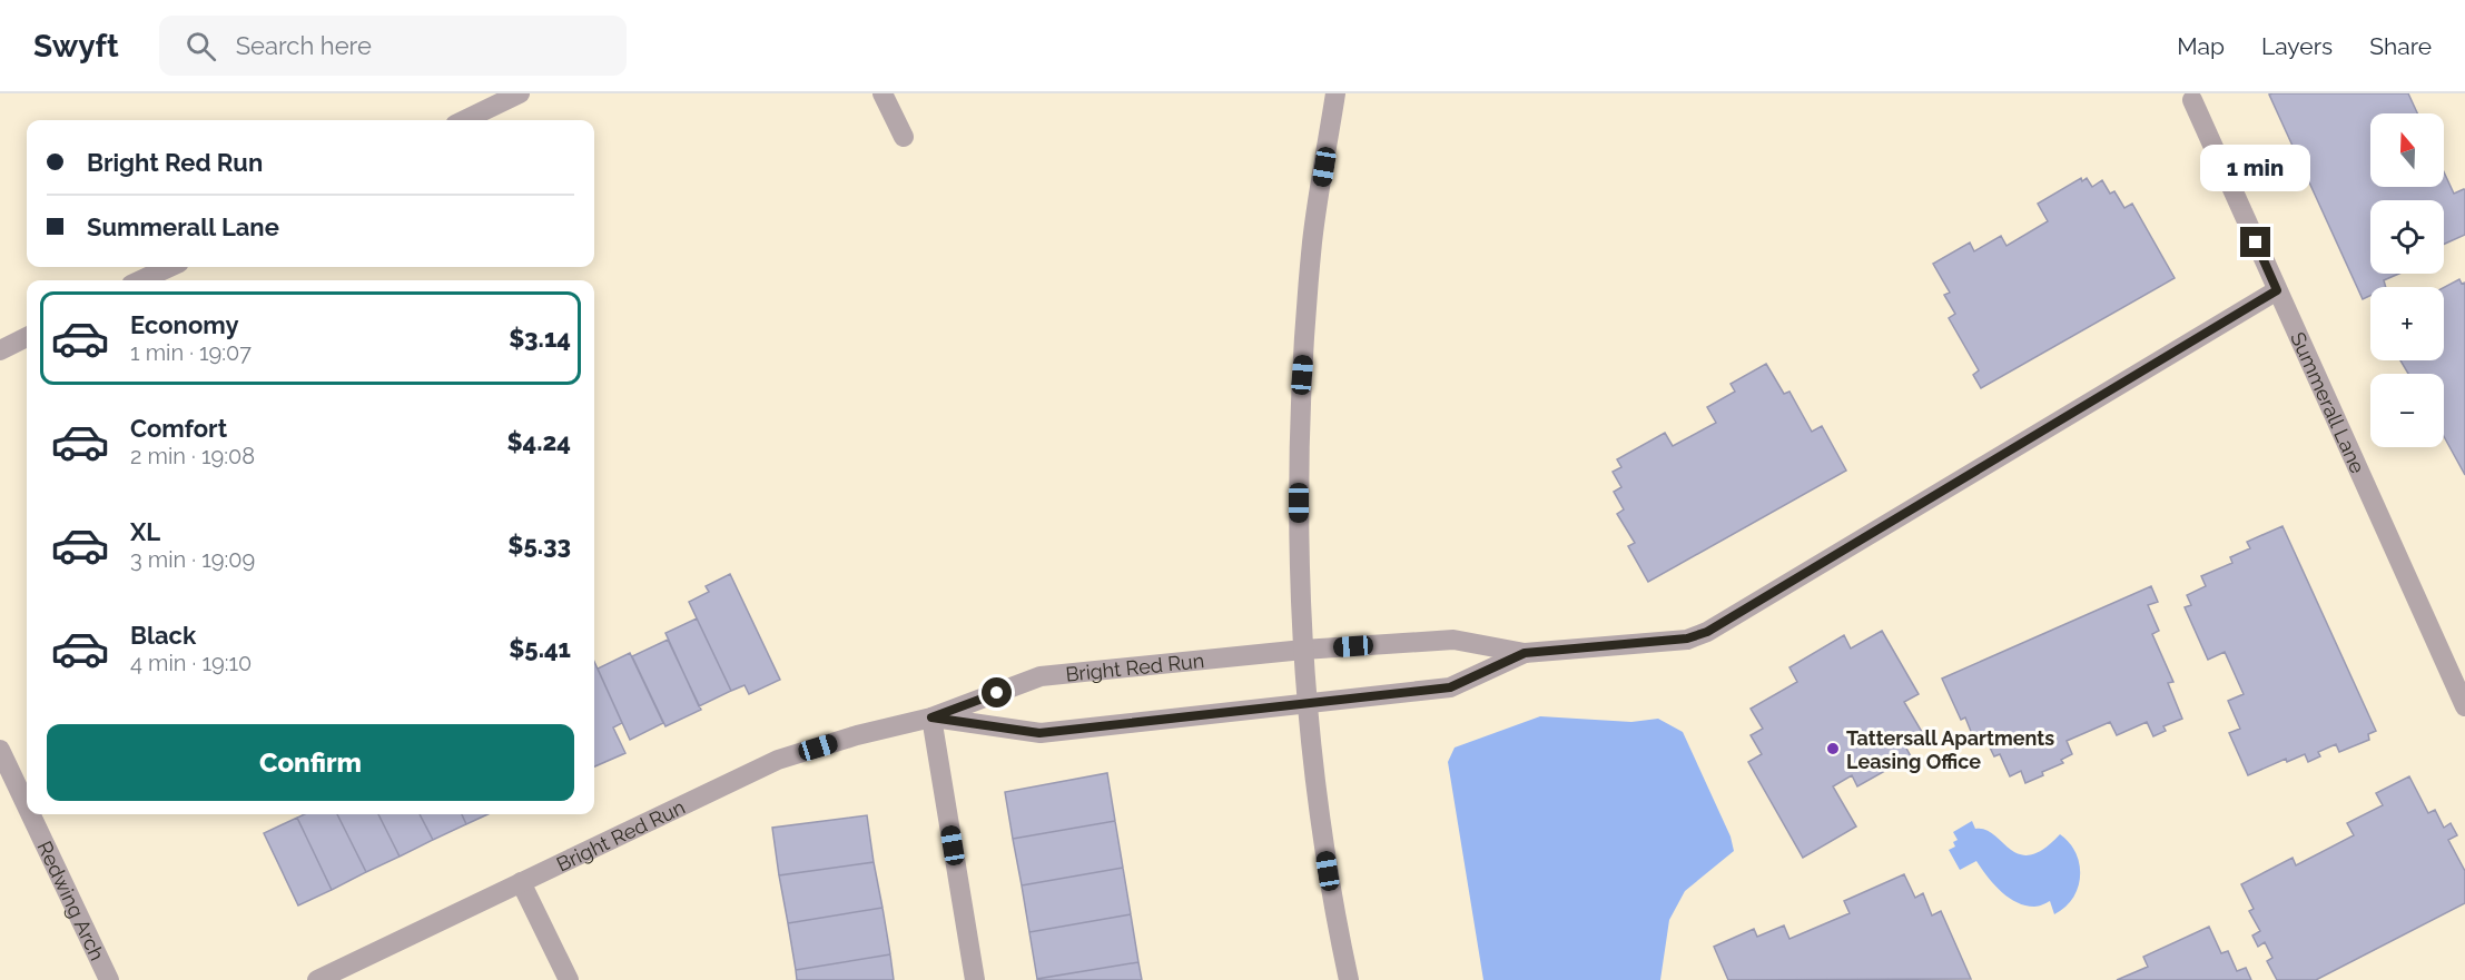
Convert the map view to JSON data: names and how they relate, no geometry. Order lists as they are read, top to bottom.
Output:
{
  "streets": {
    "street": ["Summerall Lane", "Bright Red Run", "Redwing Arch"]
  },
  "places": ["Tattersall Apartments Leasing Office"],
  "north": "top",
  "page": {
    "header": "Swyft",
    "search": "Search here",
    "nav": ["Map", "Layers", "Share"],
    "map_buttons": ["+", "−"],
    "banner": ["Bright Red Run", "Summerall Lane"],
    "bubble": "1 min",
    "list": [
      {
        "name": "Economy",
        "note": "1 min · 19:07",
        "value": "$3.14"
      },
      {
        "name": "Comfort",
        "note": "2 min · 19:08",
        "value": "$4.24"
      },
      {
        "name": "XL",
        "note": "3 min · 19:09",
        "value": "$5.33"
      },
      {
        "name": "Black",
        "note": "4 min · 19:10",
        "value": "$5.41"
      }
    ],
    "buttons": "Confirm"
  }
}
